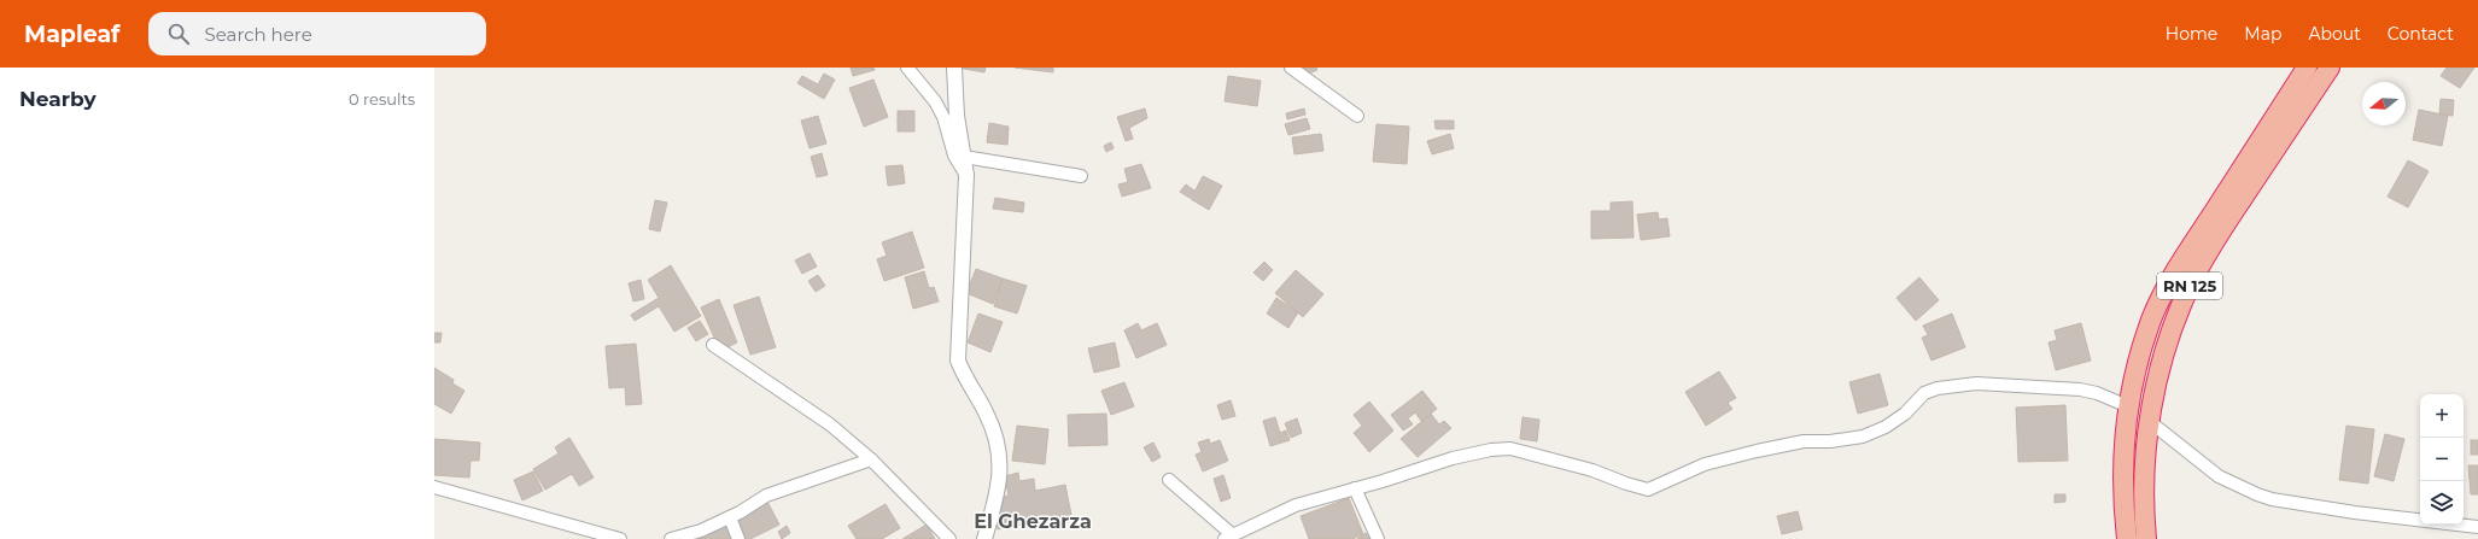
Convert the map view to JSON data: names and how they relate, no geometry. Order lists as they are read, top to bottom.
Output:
{
  "streets": {
    "highway": ["RN 125"]
  },
  "districts": ["El Ghezarza"],
  "north": "left",
  "page": {
    "header": "Mapleaf",
    "search": "Search here",
    "nav": [
      "Home",
      "Map",
      "About",
      "Contact"
    ],
    "heading": ["Nearby", "0 results"],
    "map_buttons": ["+", "−"]
  }
}
